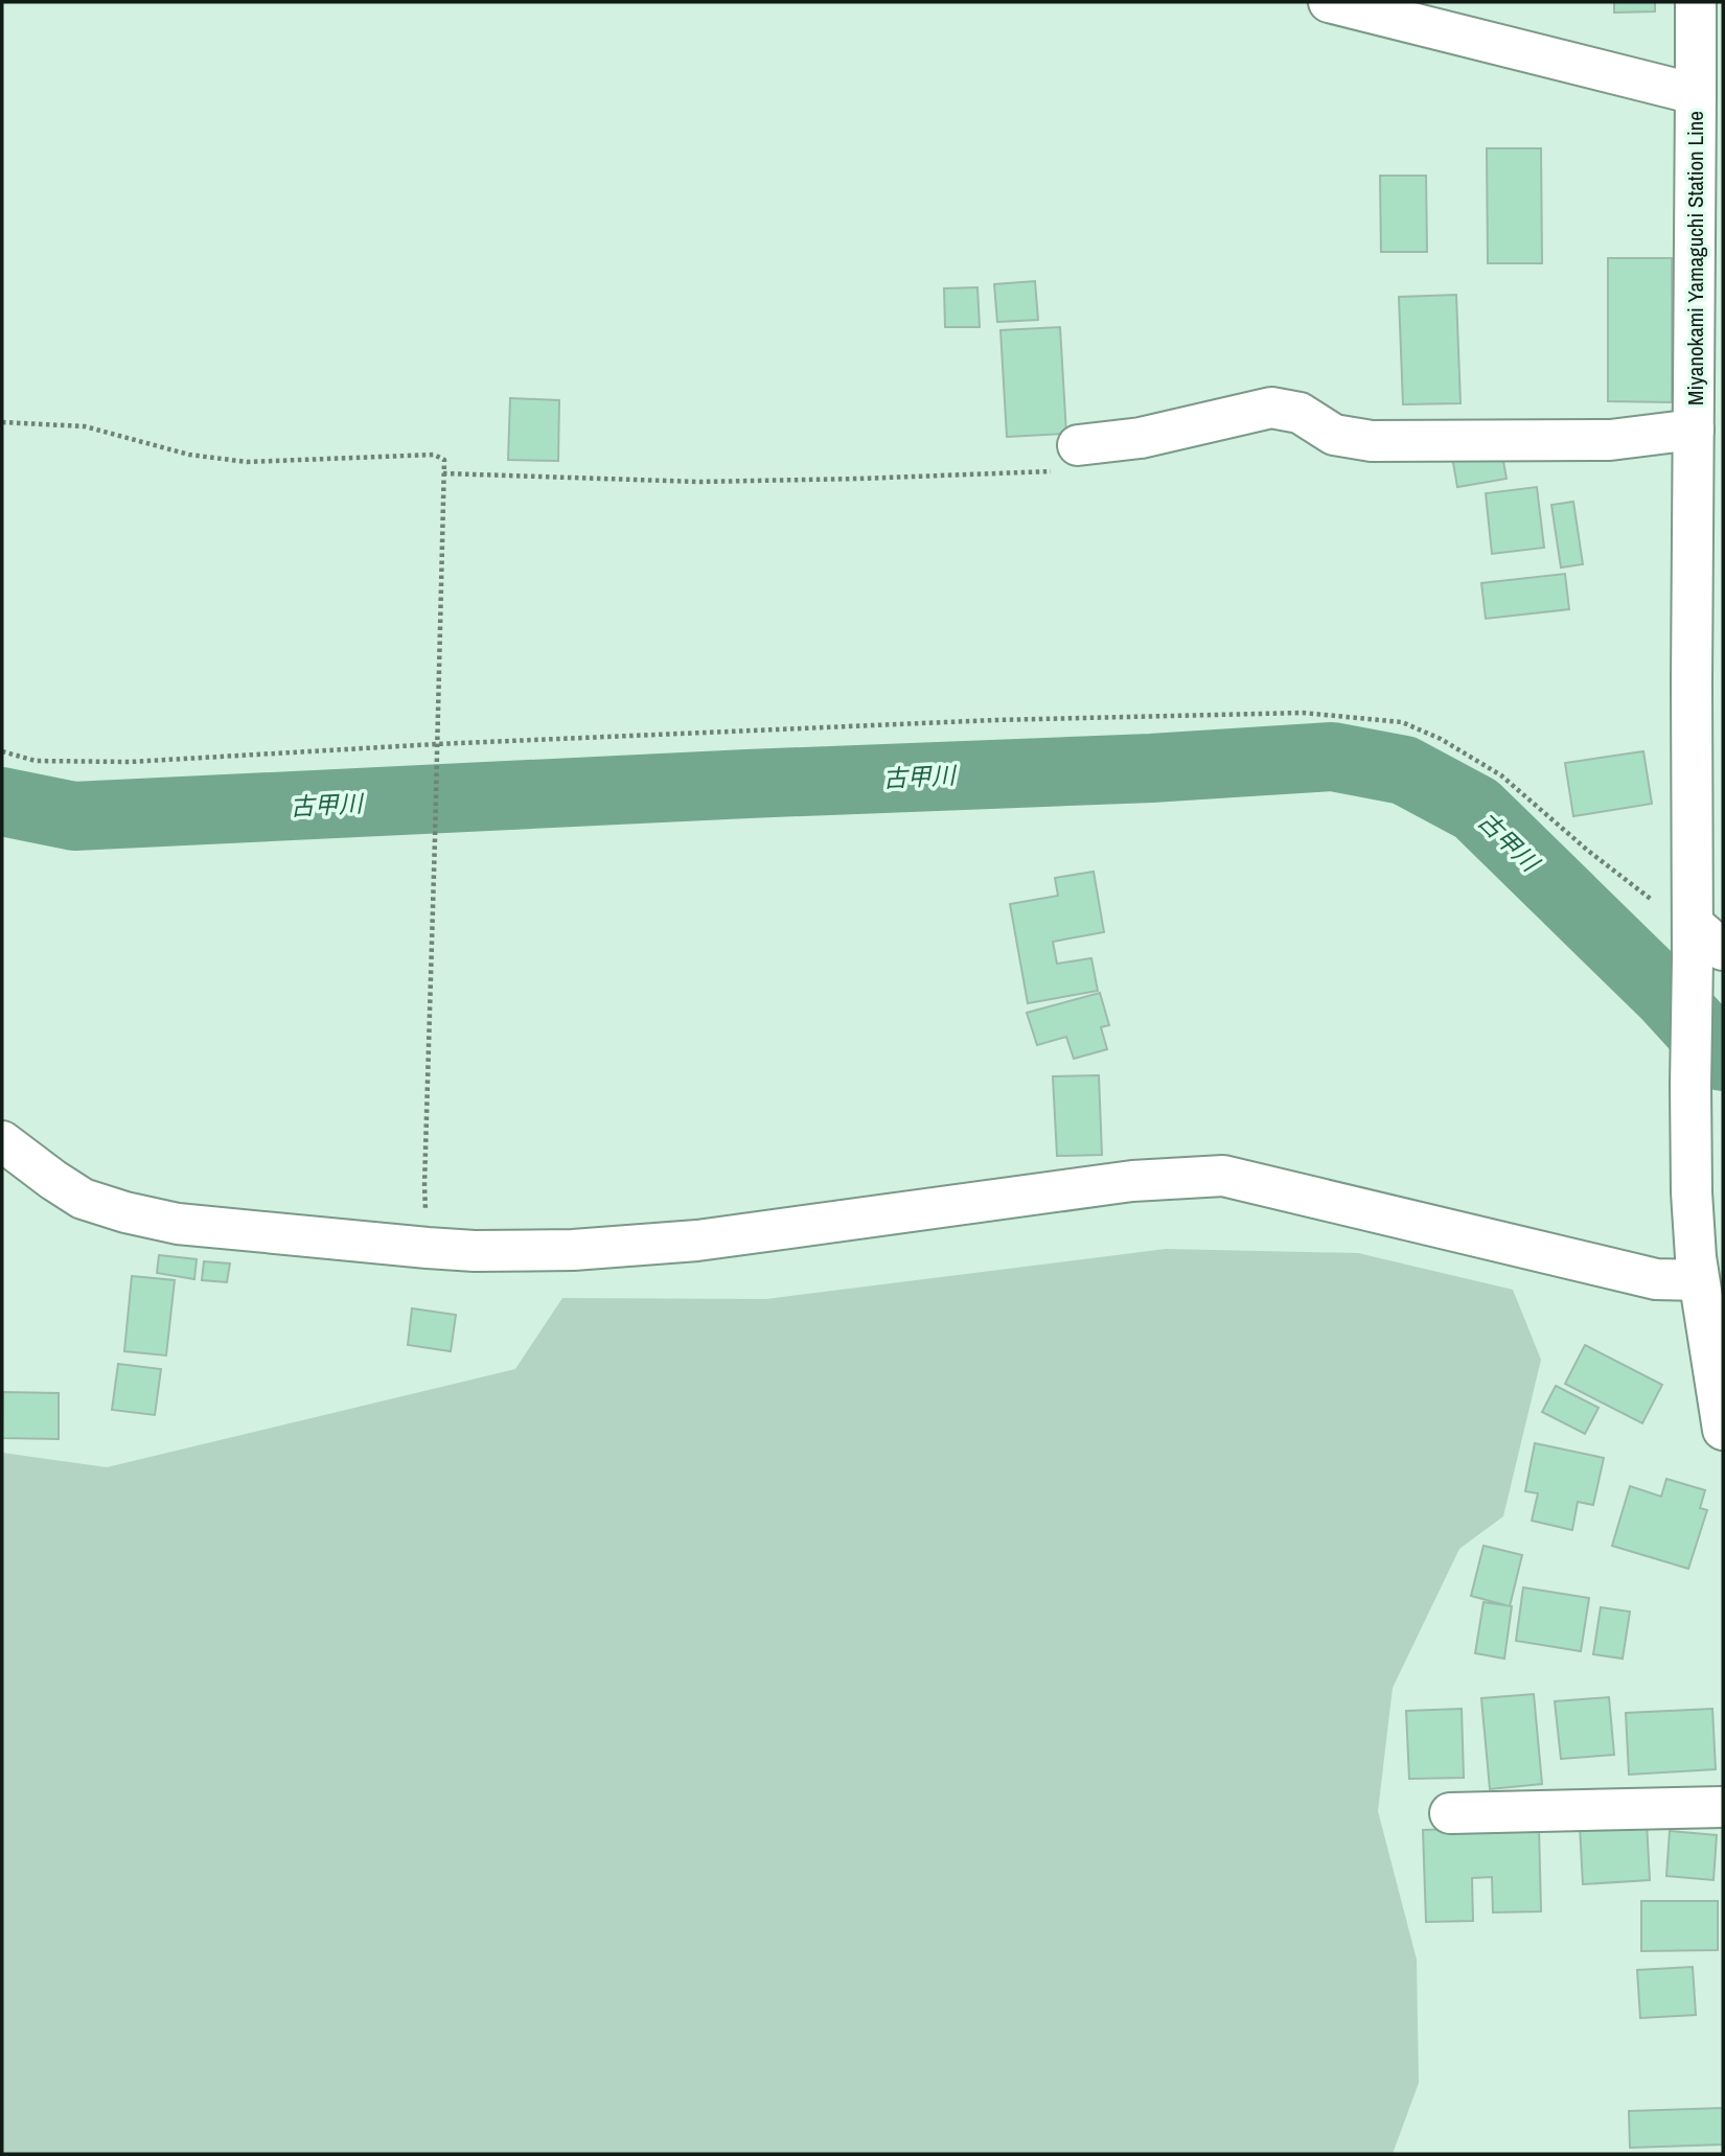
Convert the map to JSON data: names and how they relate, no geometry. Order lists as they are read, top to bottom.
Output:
{
  "streets": {
    "street": ["Miyanokami Yamaguchi Station Line"]
  },
  "water": ["古甲川"]
}
